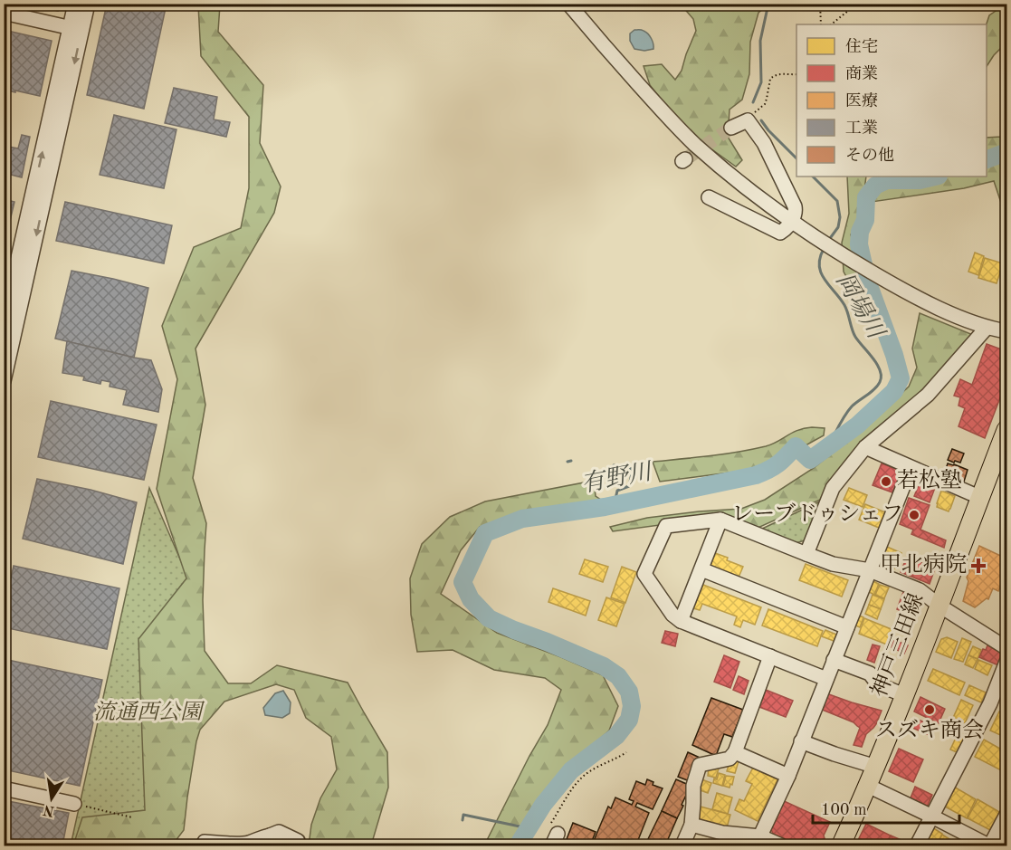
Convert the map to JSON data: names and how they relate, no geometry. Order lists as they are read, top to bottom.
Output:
{
  "streets": {
    "main road": ["神戸三田線"]
  },
  "water": ["岡場川", "有野川"],
  "parks": ["流通西公園"],
  "places": {
    "other": ["若松塾", "レーブドゥシェフ", "スズキ商会"],
    "health": ["甲北病院"]
  },
  "legend": [
    "住宅",
    "商業",
    "医療",
    "工業",
    "その他"
  ],
  "scale_bar": "100 m",
  "north": "bottom"
}
